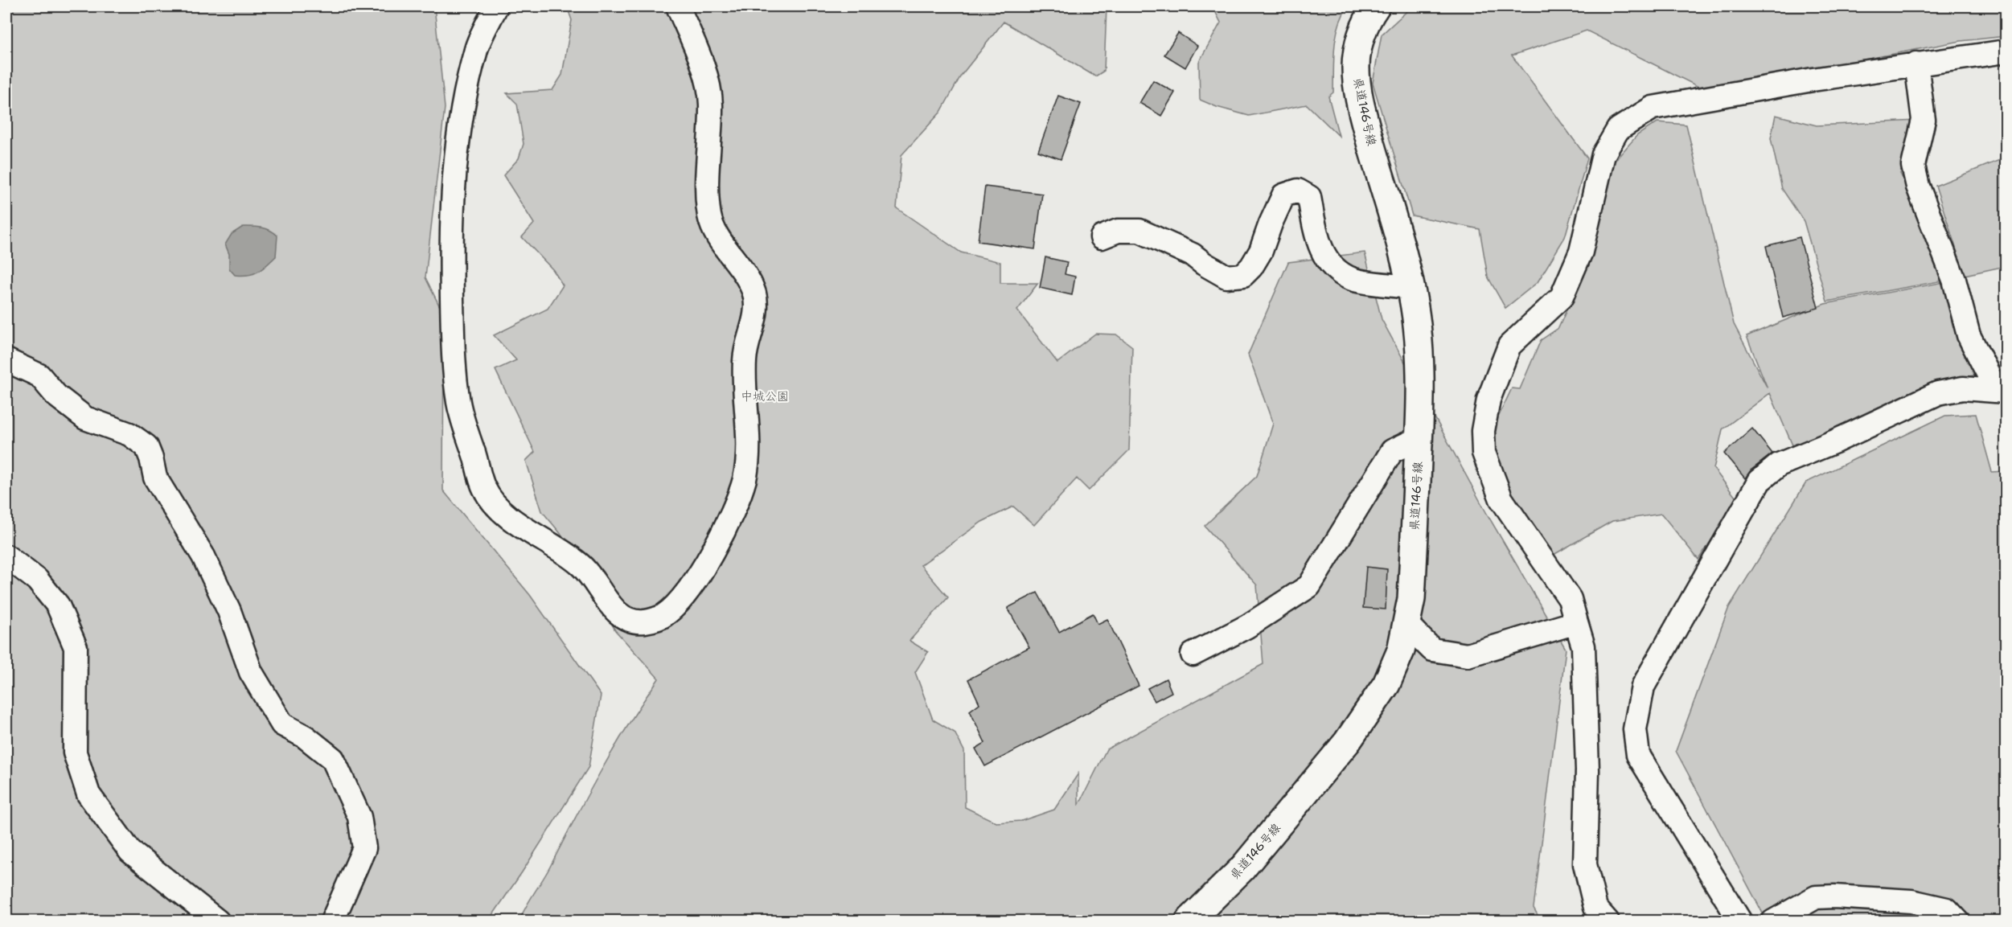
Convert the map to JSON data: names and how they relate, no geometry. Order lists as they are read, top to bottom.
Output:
{
  "streets": {
    "main road": ["県道146号線"]
  },
  "parks": ["中城公園"]
}
